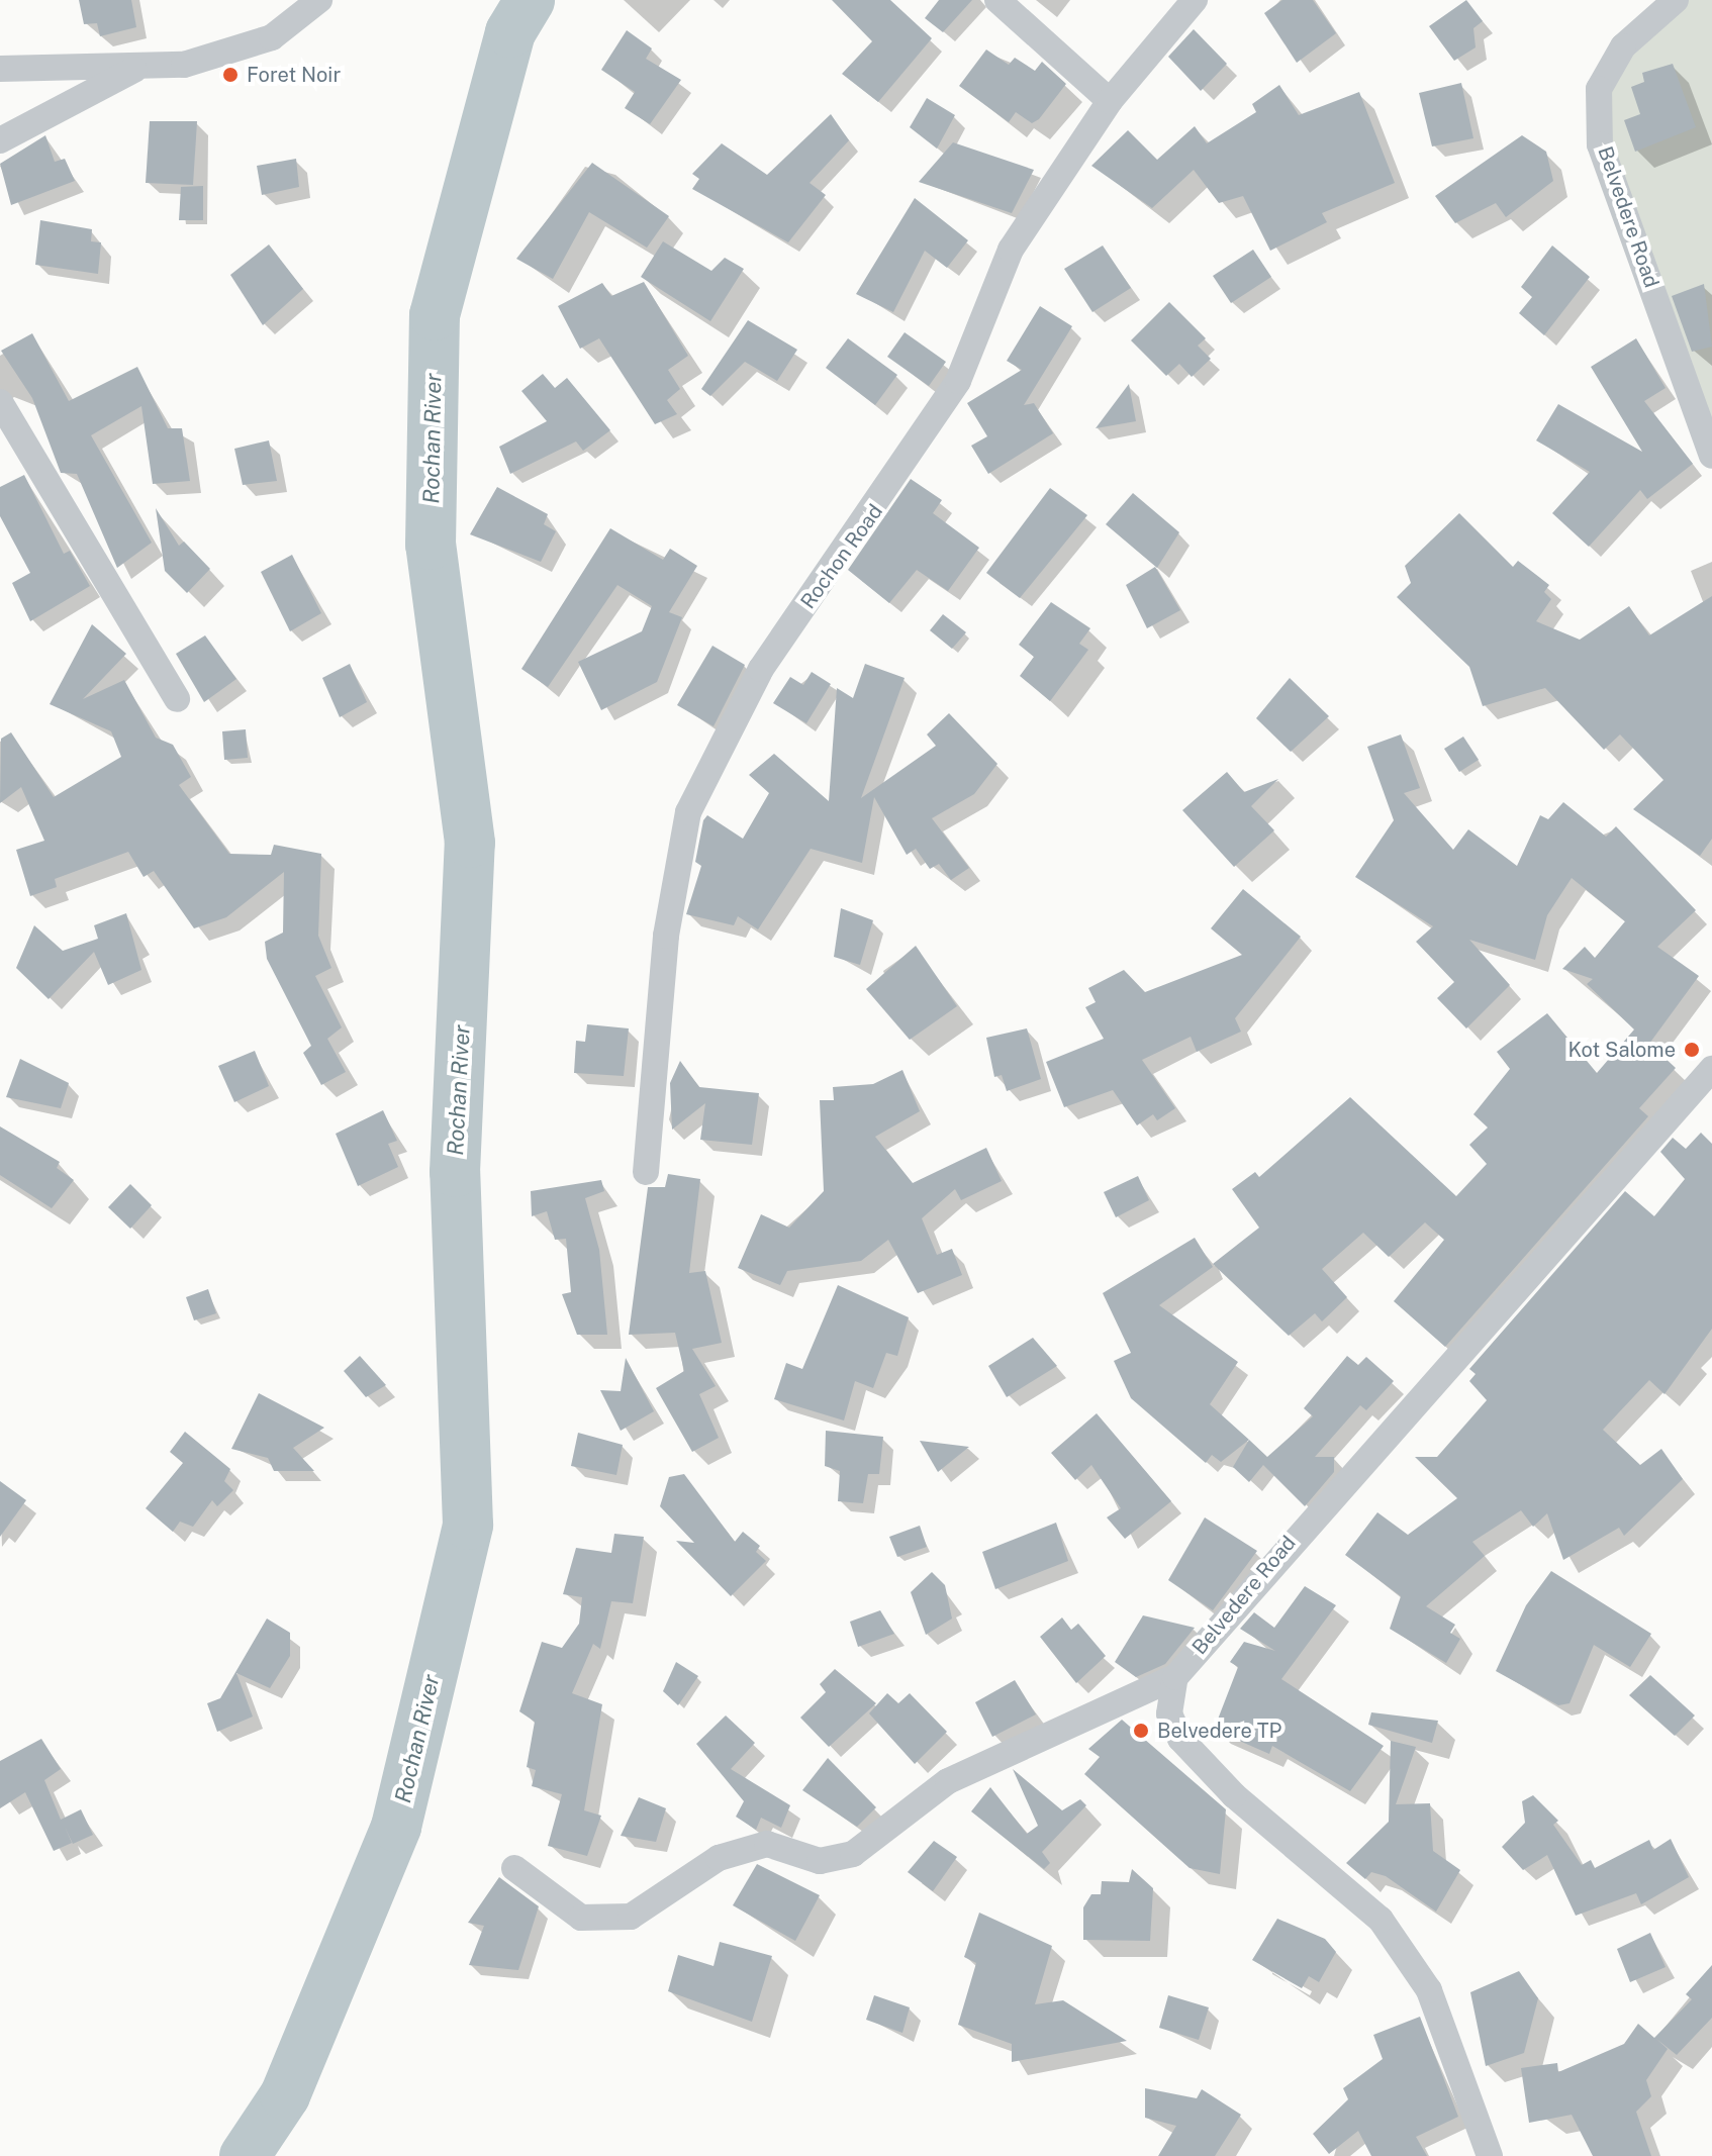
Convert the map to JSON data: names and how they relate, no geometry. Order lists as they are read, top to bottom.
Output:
{
  "streets": {
    "street": ["Belvedere Road", "Rochon Road"]
  },
  "water": ["Rochan River"],
  "places": ["Foret Noir", "Kot Salome", "Belvedere TP"]
}
